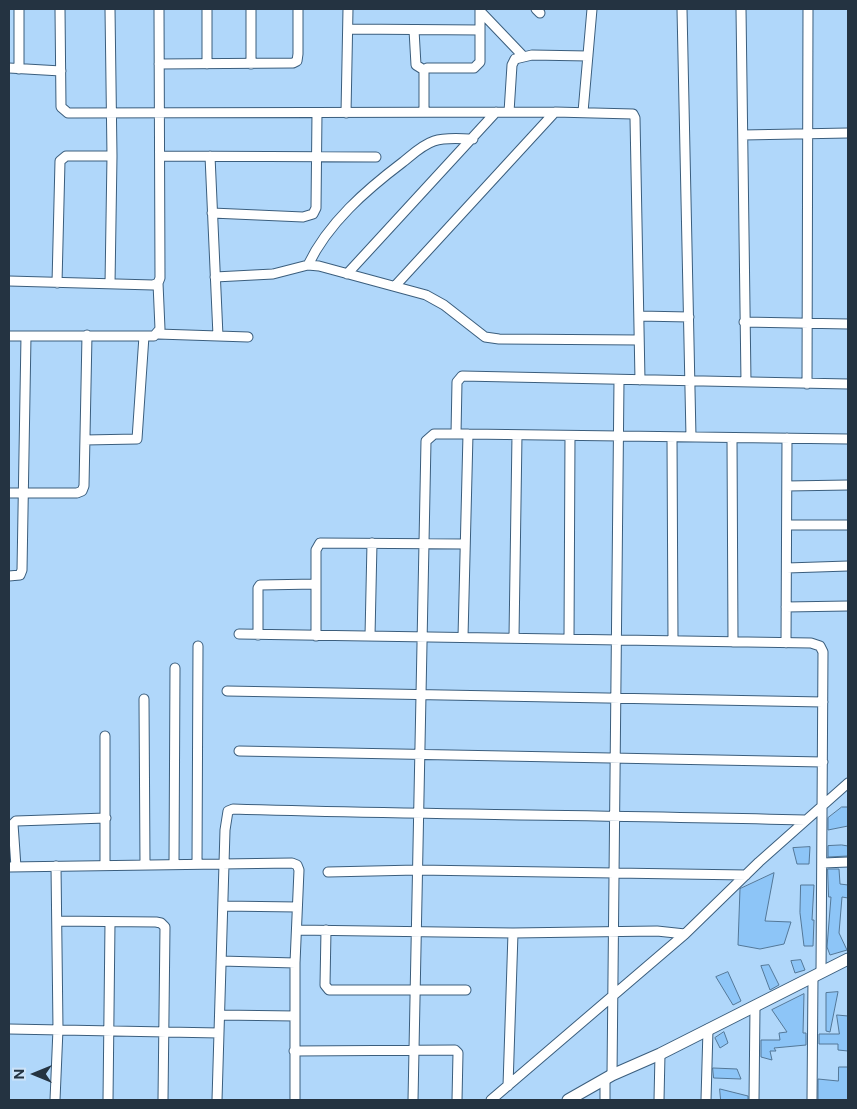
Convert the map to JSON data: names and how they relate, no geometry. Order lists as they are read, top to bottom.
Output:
{
  "north": "left"
}
